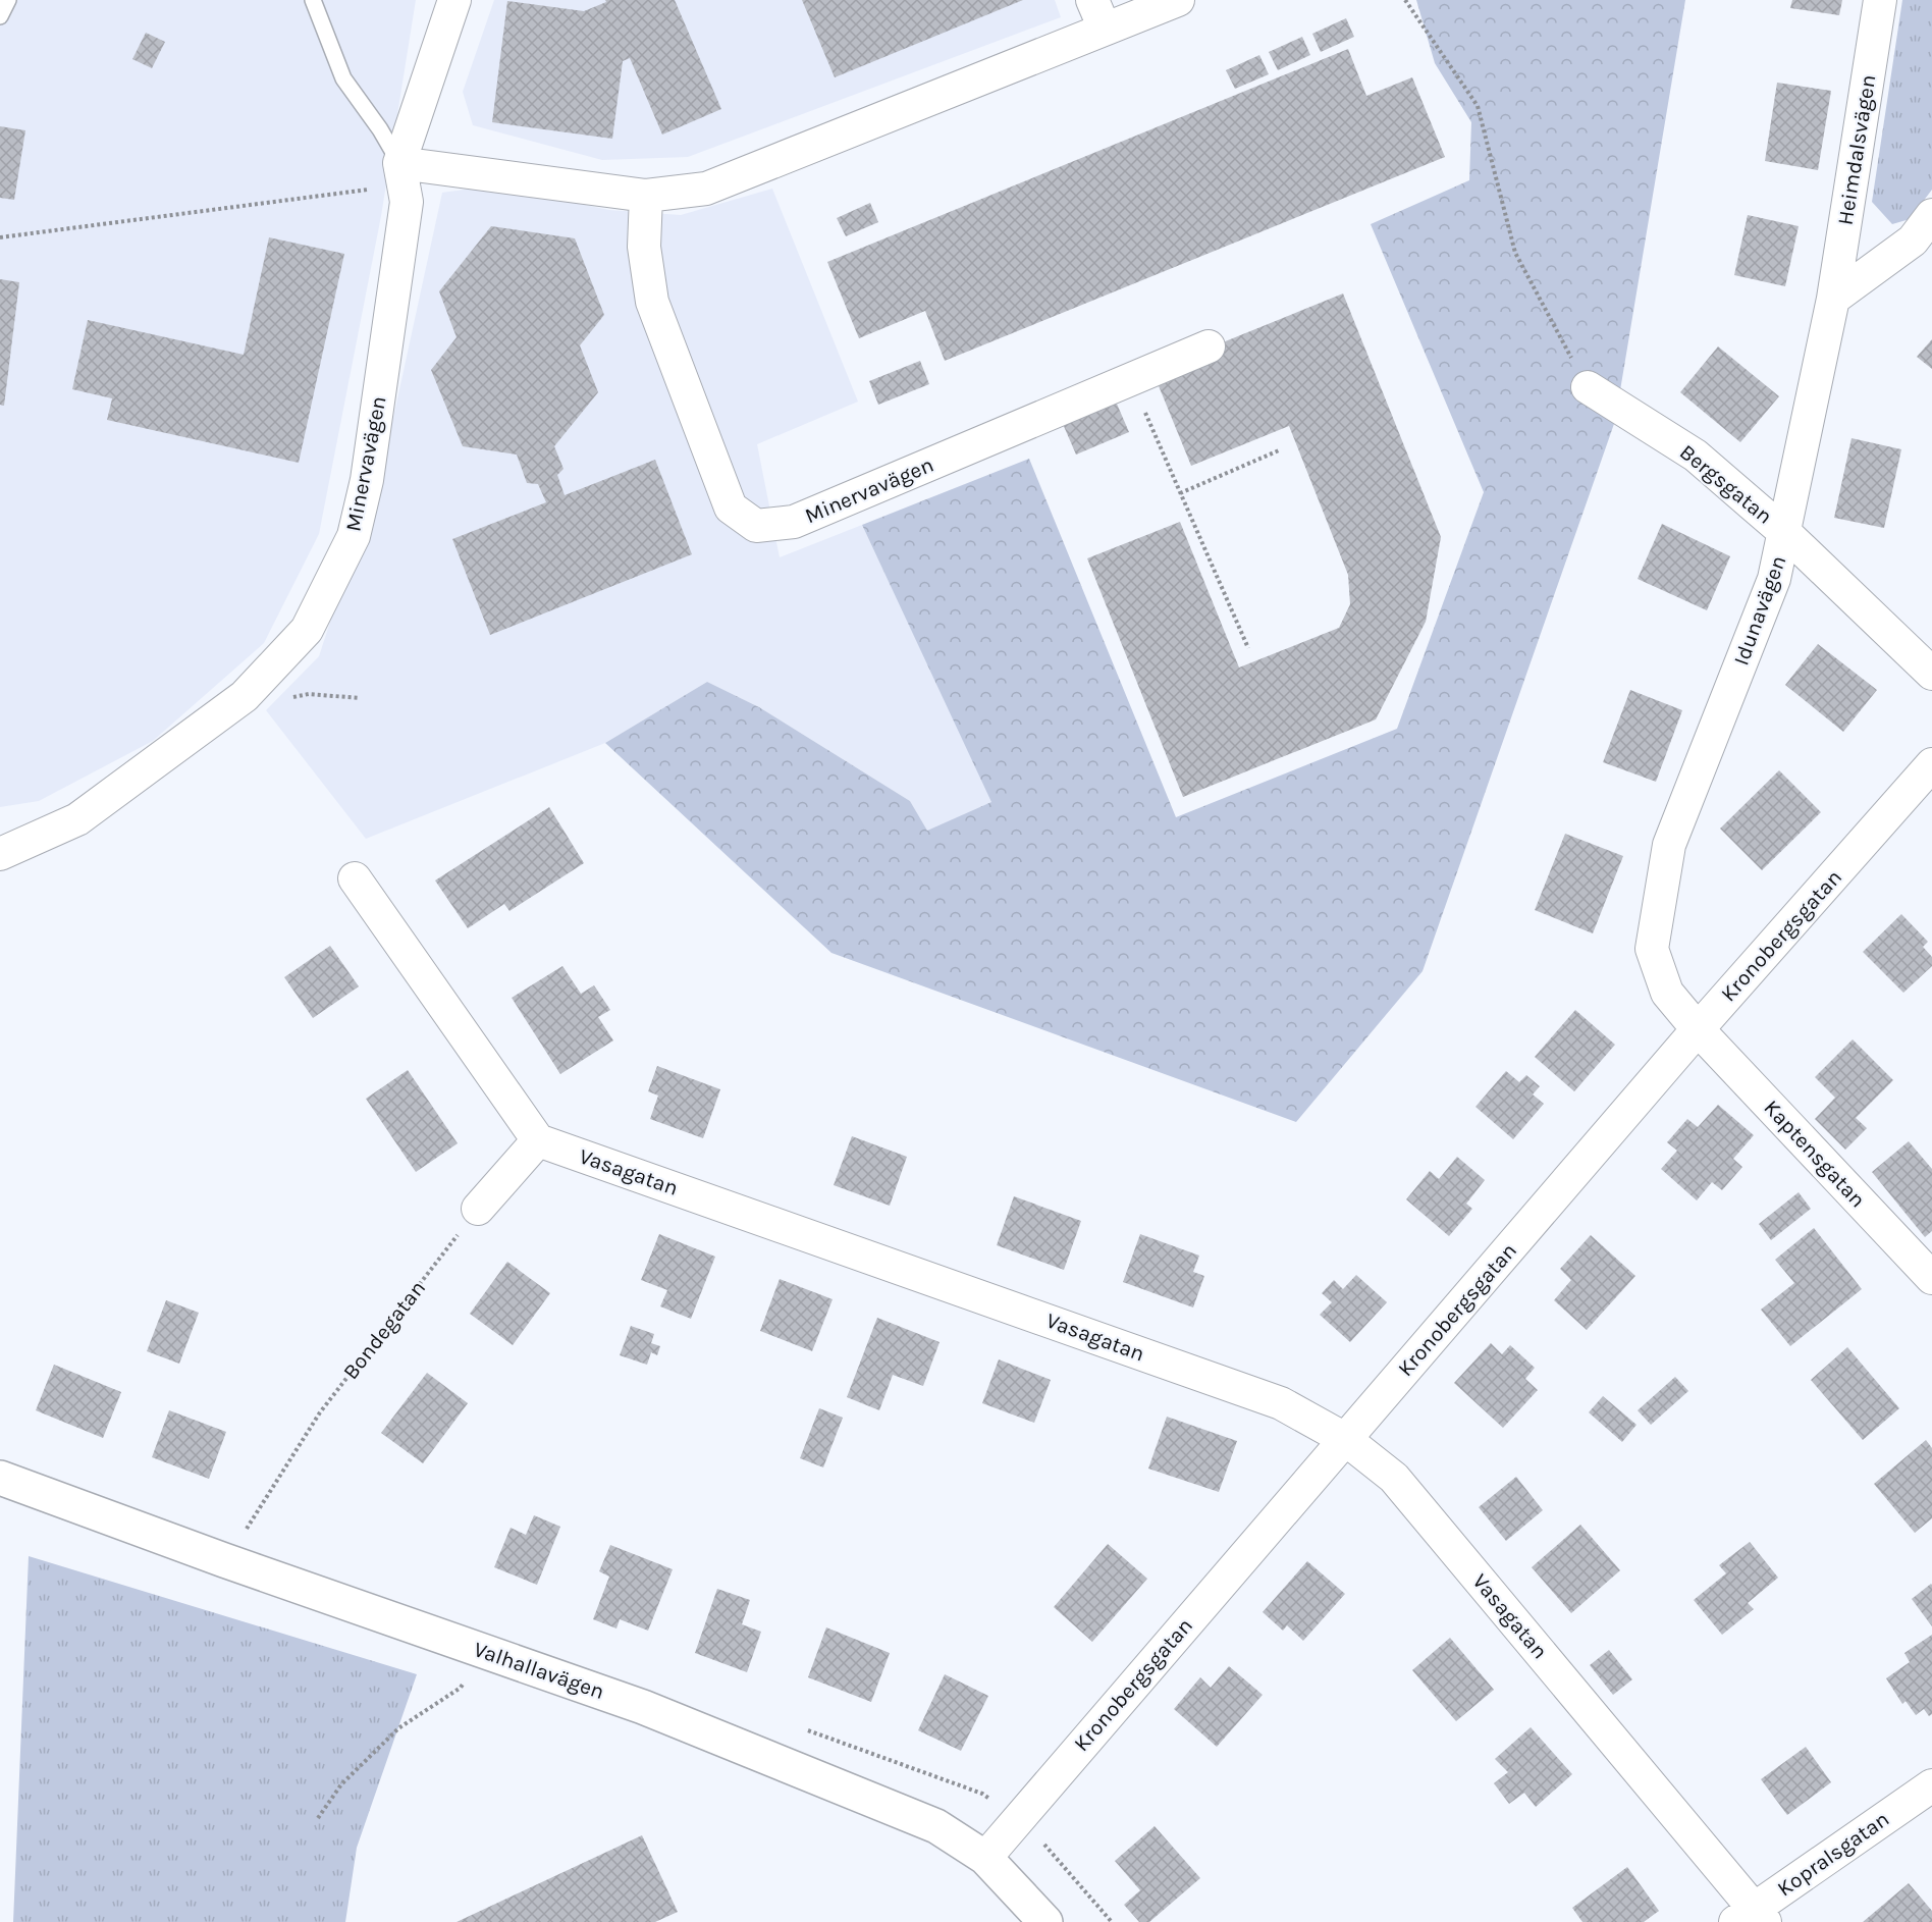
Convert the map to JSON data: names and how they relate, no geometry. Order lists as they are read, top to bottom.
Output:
{
  "streets": {
    "street": [
      "Heimdalsvägen",
      "Minervavägen",
      "Bergsgatan",
      "Idunavägen",
      "Kronobergsgatan",
      "Kaptensgatan",
      "Vasagatan",
      "Valhallavägen",
      "Kopralsgatan"
    ],
    "path": ["Bondegatan"]
  },
  "crossings": [
    ["Heimdalsvägen", "Idunavägen"],
    ["Bergsgatan", "Idunavägen"],
    ["Idunavägen", "Kronobergsgatan"],
    ["Idunavägen", "Kaptensgatan"],
    ["Kronobergsgatan", "Kaptensgatan"],
    ["Kronobergsgatan", "Vasagatan"],
    ["Kronobergsgatan", "Valhallavägen"],
    ["Vasagatan", "Kopralsgatan"]
  ]
}
